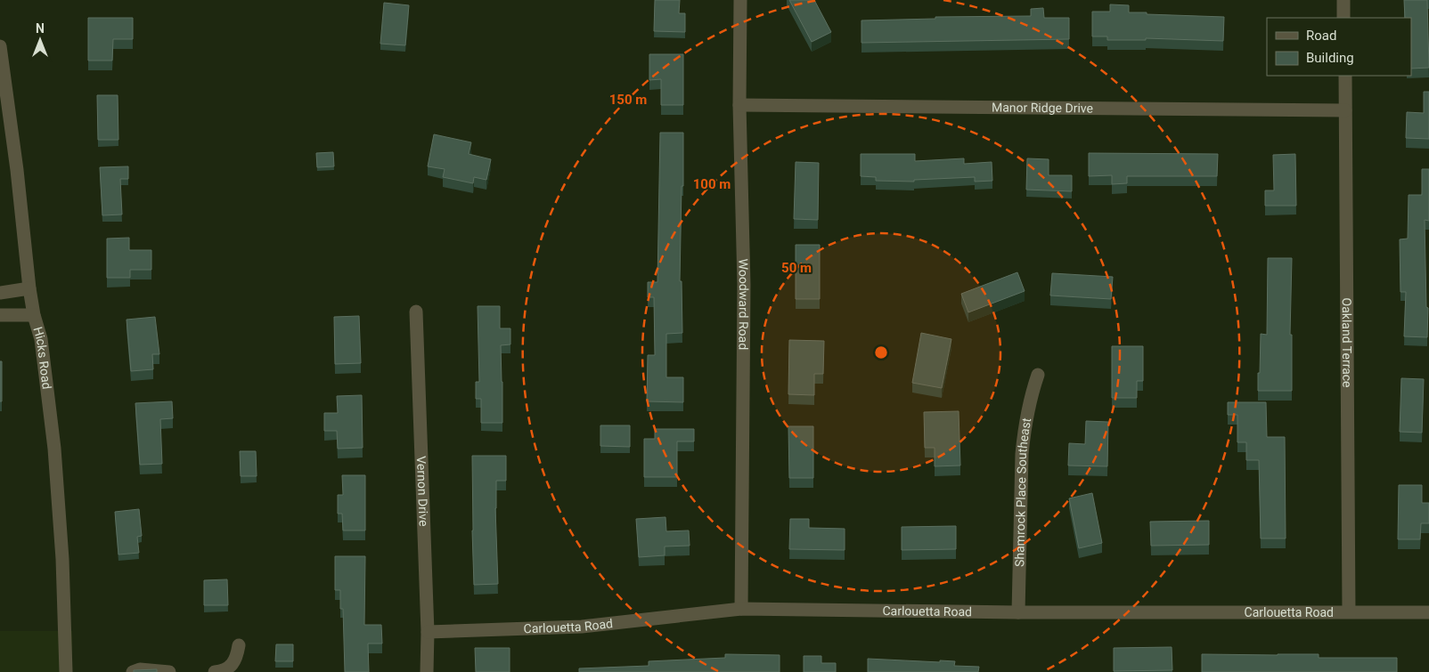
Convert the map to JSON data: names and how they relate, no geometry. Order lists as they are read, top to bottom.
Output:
{
  "streets": {
    "street": [
      "Manor Ridge Drive",
      "Woodward Road",
      "Oakland Terrace",
      "Hicks Road",
      "Vernon Drive",
      "Shamrock Place Southeast",
      "Carlouetta Road"
    ]
  },
  "crossings": [
    ["Manor Ridge Drive", "Woodward Road"],
    ["Manor Ridge Drive", "Oakland Terrace"],
    ["Woodward Road", "Carlouetta Road"],
    ["Oakland Terrace", "Carlouetta Road"],
    ["Vernon Drive", "Carlouetta Road"],
    ["Shamrock Place Southeast", "Carlouetta Road"]
  ],
  "legend": ["Road", "Building"],
  "north": "top",
  "rings": ["150 m", "100 m", "50 m"]
}
